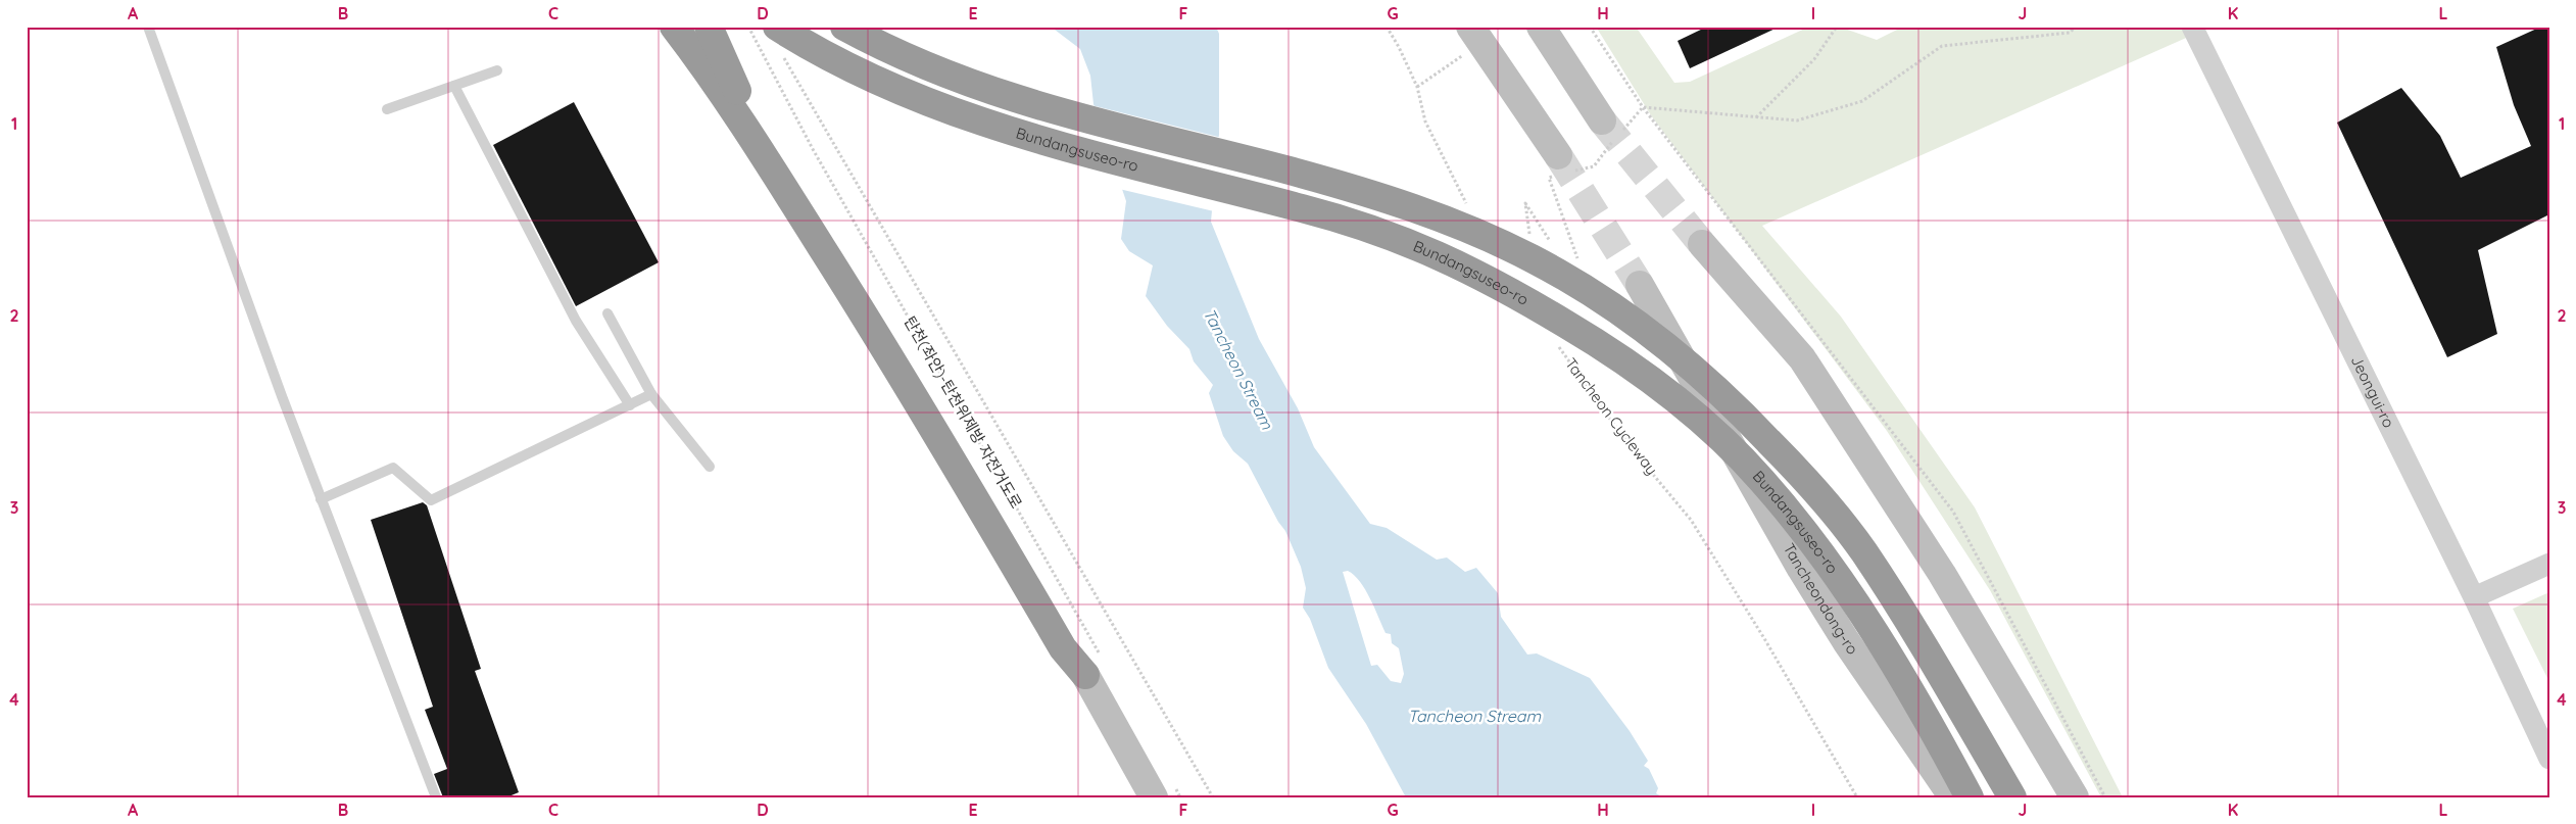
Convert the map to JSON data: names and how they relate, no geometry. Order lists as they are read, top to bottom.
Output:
{
  "streets": {
    "highway": ["Bundangsuseo-ro"],
    "street": ["Jeongui-ro", "Tancheondong-ro"],
    "path": ["탄천(좌안)-탄천위제방 자전거도로", "Tancheon Cycleway"]
  },
  "water": ["Tancheon Stream"],
  "grid": {
    "columns": [
      "A",
      "B",
      "C",
      "D",
      "E",
      "F",
      "G",
      "H",
      "I",
      "J",
      "K",
      "L"
    ],
    "rows": [
      "1",
      "2",
      "3",
      "4"
    ]
  }
}
